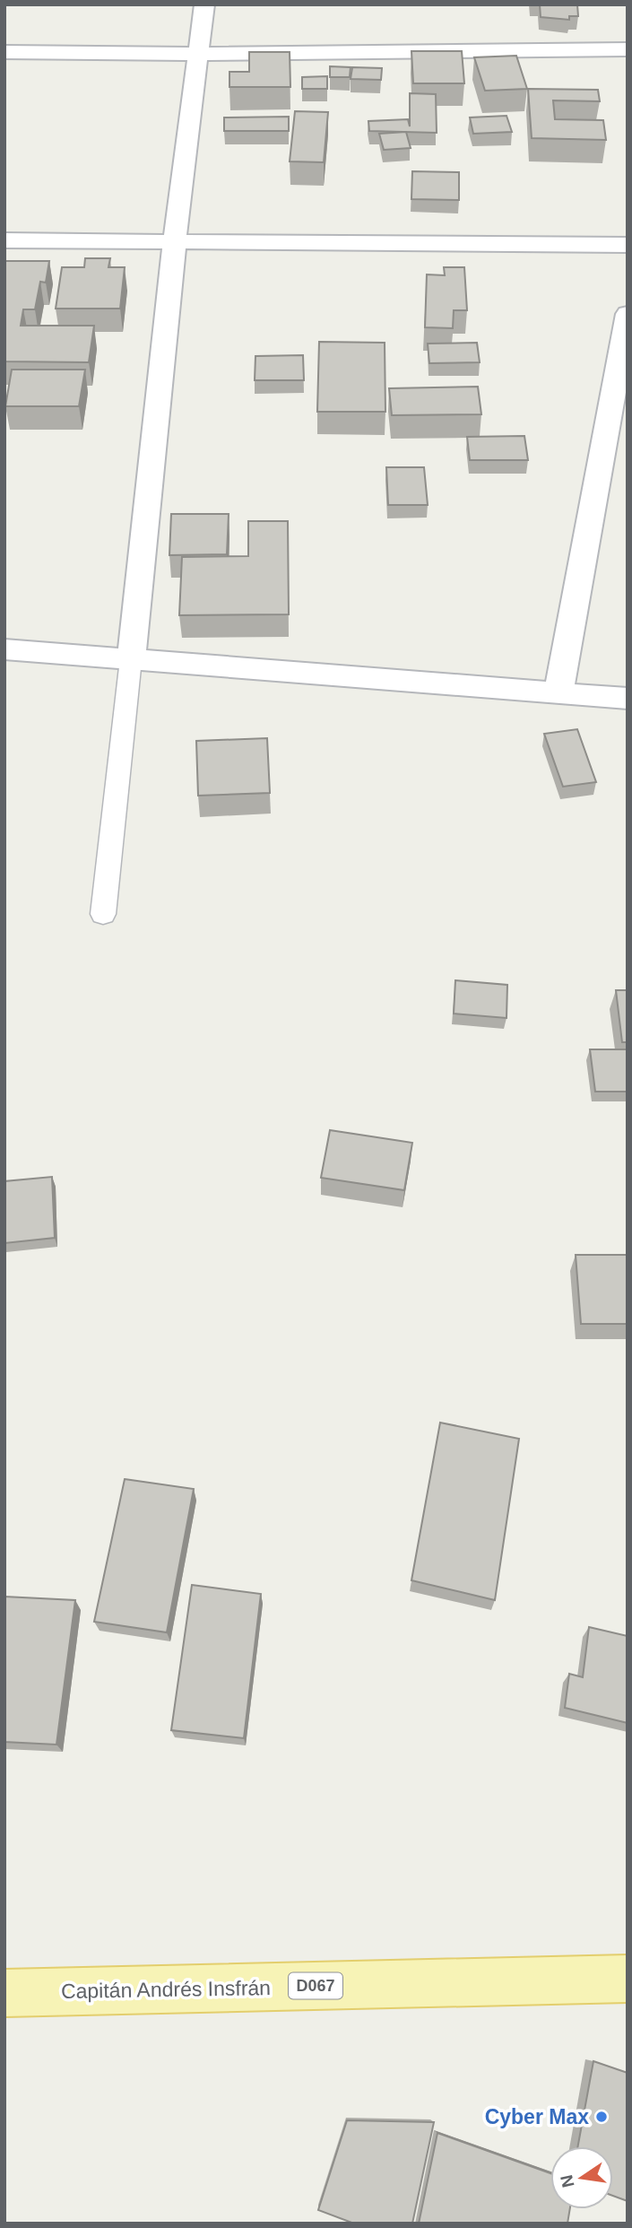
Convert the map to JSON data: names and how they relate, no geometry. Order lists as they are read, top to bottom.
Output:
{
  "streets": {
    "main road": ["D067", "Capitán Andrés Insfrán"]
  },
  "places": ["Cyber Max"],
  "north": "left"
}
